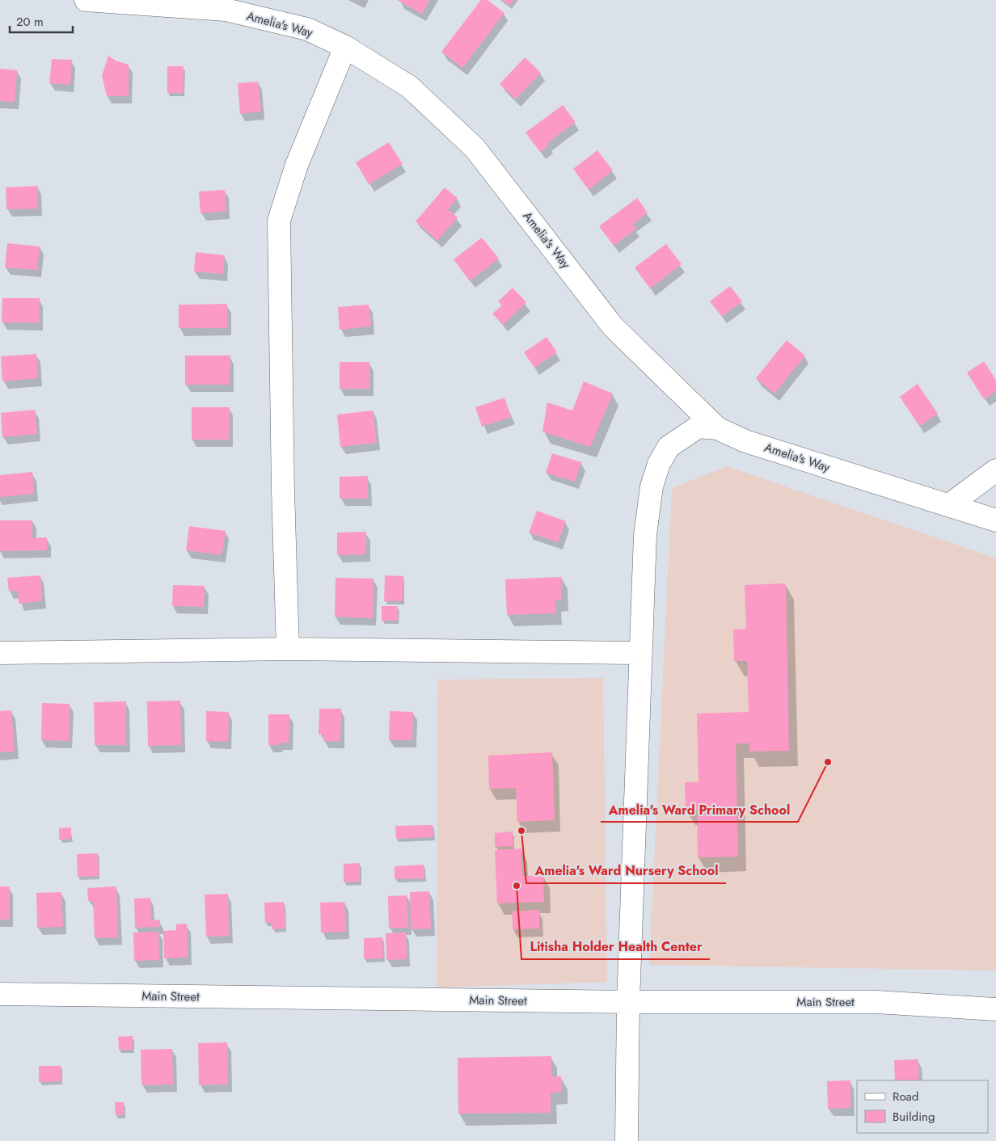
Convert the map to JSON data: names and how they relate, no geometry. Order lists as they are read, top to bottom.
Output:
{
  "streets": {
    "street": ["Amelia's Way", "Main Street"]
  },
  "places": ["Amelia's Ward Primary School", "Amelia's Ward Nursery School", "Litisha Holder Health Center"],
  "legend": ["Road", "Building"],
  "scale_bar": "20 m"
}
